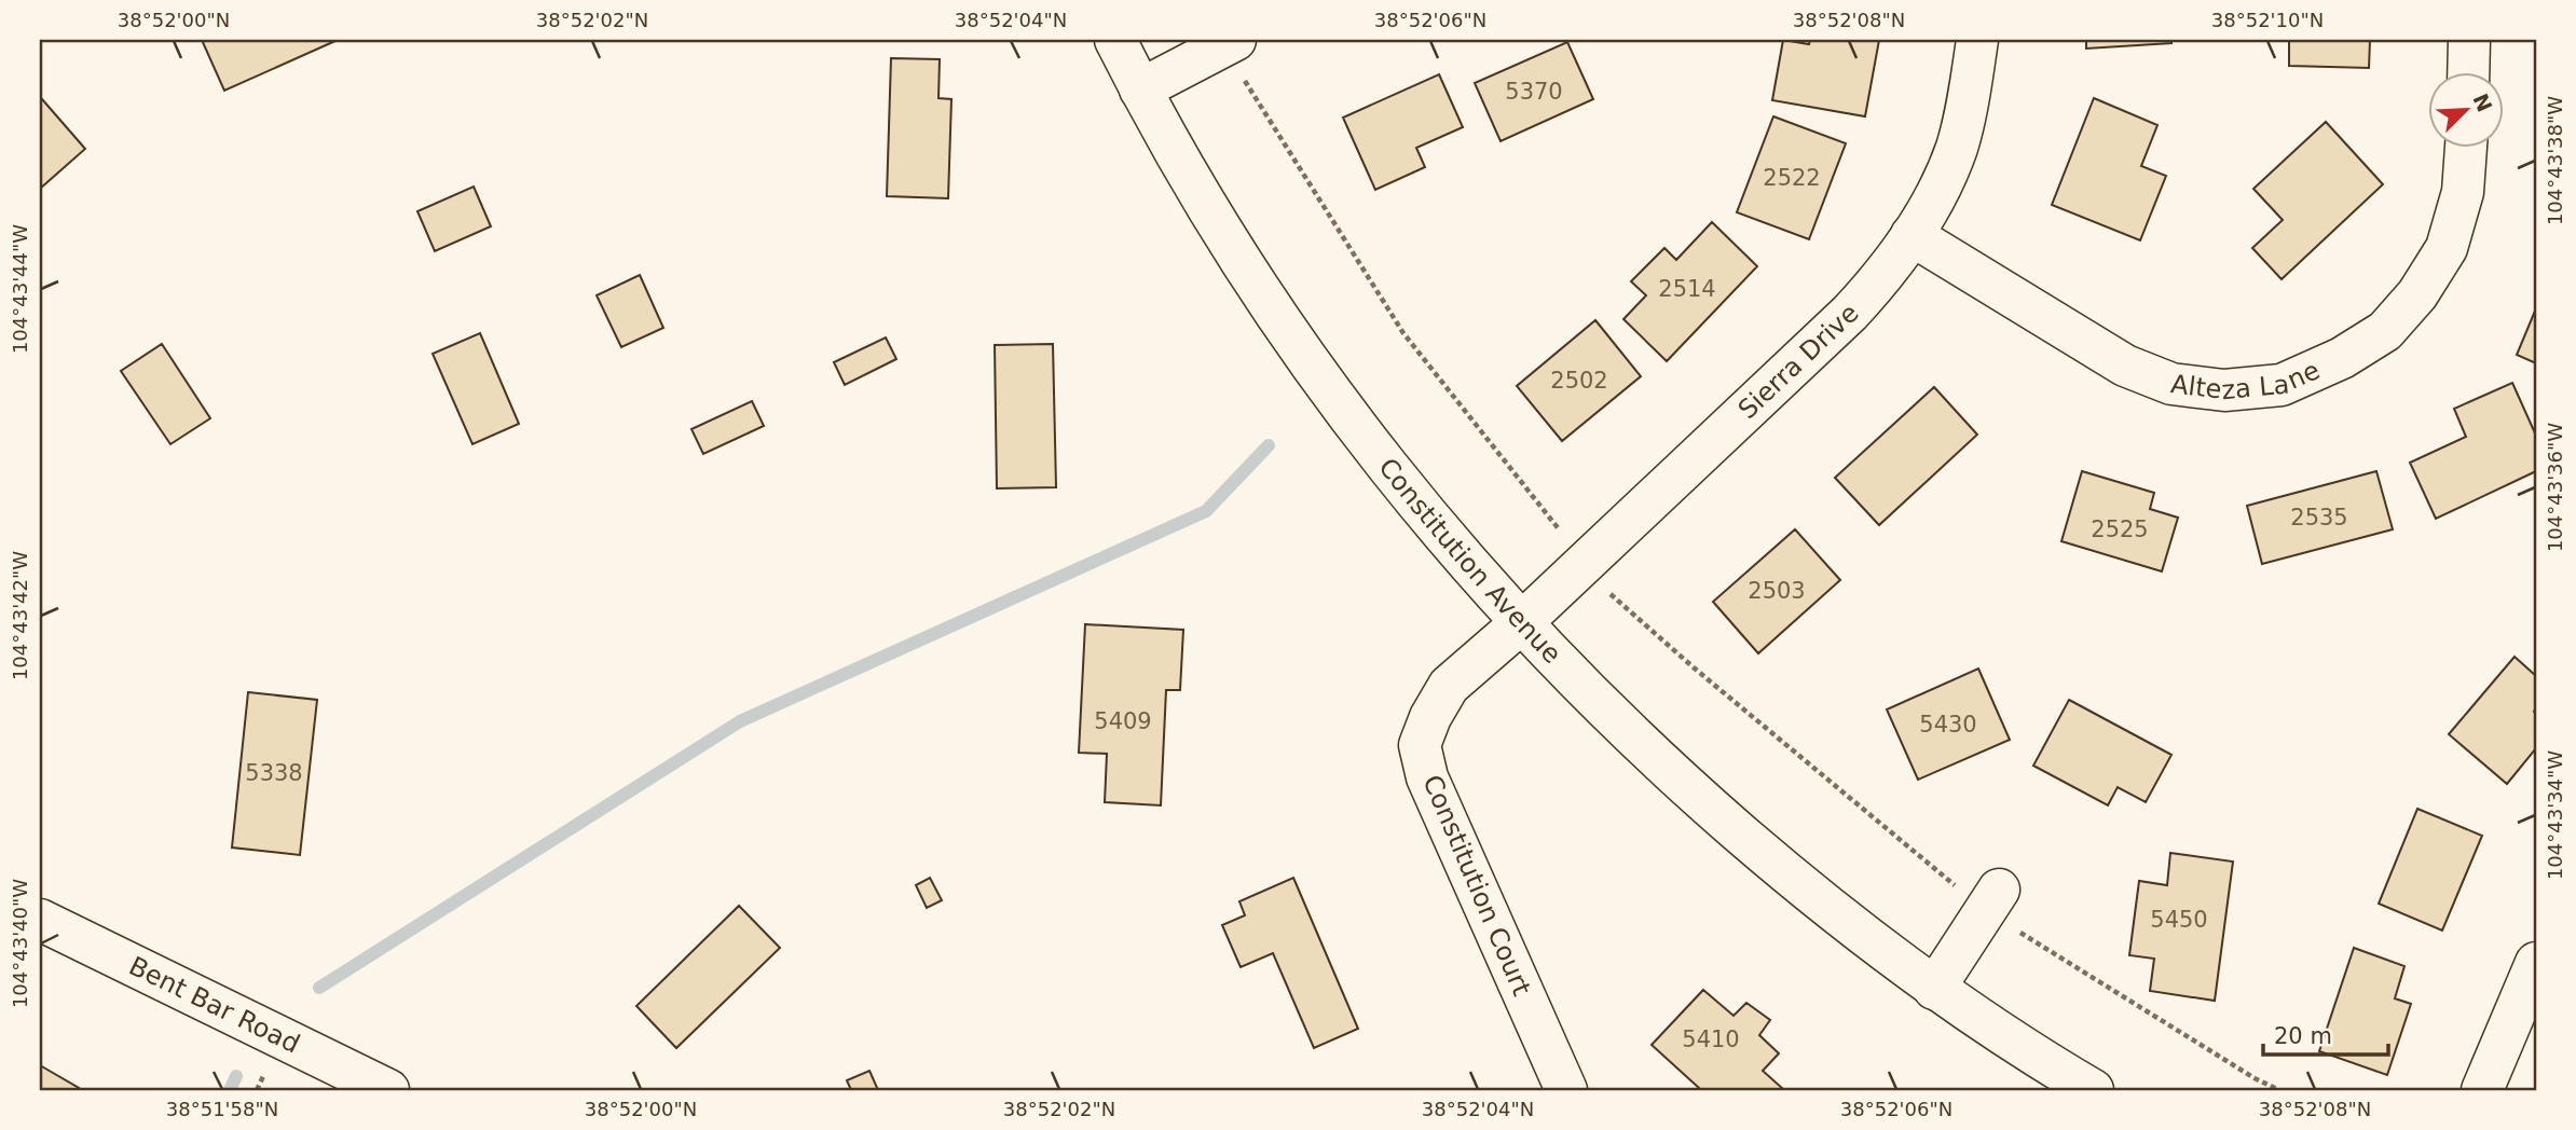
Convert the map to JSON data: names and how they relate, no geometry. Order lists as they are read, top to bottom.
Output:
{
  "streets": {
    "street": [
      "Sierra Drive",
      "Alteza Lane",
      "Constitution Avenue",
      "Constitution Court",
      "Bent Bar Road"
    ]
  },
  "crossings": [
    ["Sierra Drive", "Alteza Lane"],
    ["Sierra Drive", "Constitution Avenue"],
    ["Sierra Drive", "Constitution Court"],
    ["Constitution Avenue", "Constitution Court"]
  ],
  "house_numbers": [
    "5370",
    "2522",
    "2514",
    "2502",
    "2535",
    "2525",
    "2503",
    "5409",
    "5430",
    "5338",
    "5450",
    "5410"
  ],
  "scale_bar": "20 m",
  "north": "top right",
  "coordinates": [
    "38°52'00\"N",
    "38°52'02\"N",
    "38°52'04\"N",
    "38°52'06\"N",
    "38°52'08\"N",
    "38°52'10\"N",
    "104°43'38\"W",
    "104°43'44\"W",
    "104°43'36\"W",
    "104°43'42\"W",
    "104°43'34\"W",
    "104°43'40\"W",
    "38°51'58\"N"
  ]
}
